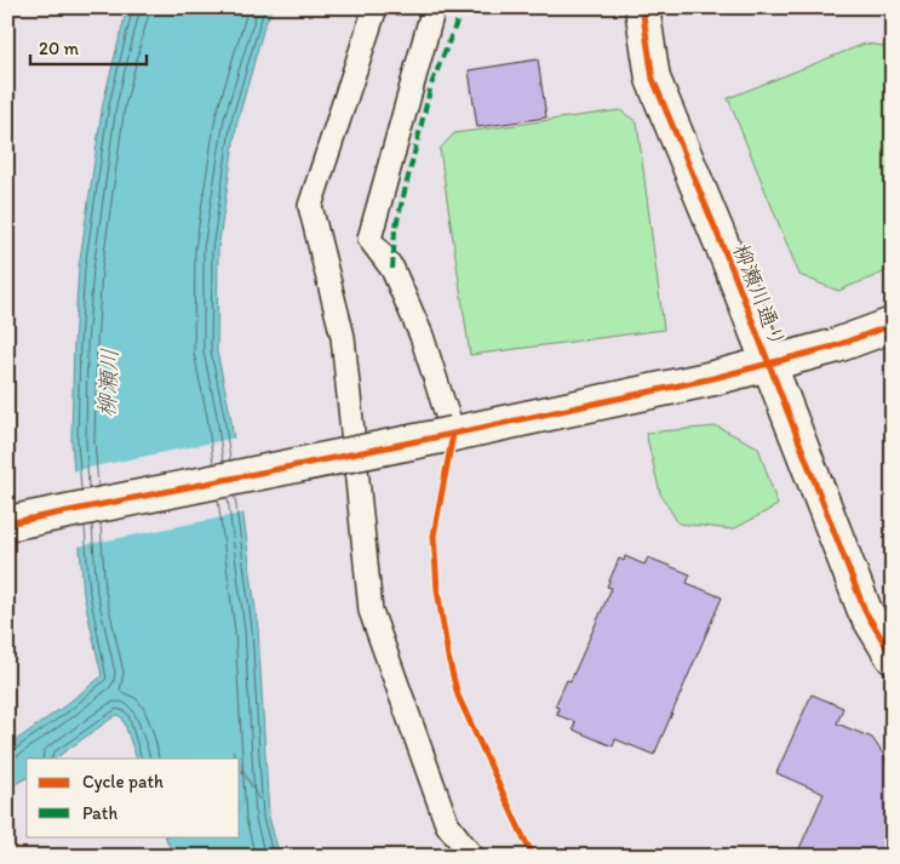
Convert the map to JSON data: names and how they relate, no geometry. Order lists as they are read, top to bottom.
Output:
{
  "streets": {
    "street": ["柳瀬川通り"]
  },
  "water": ["柳瀬川"],
  "legend": ["Cycle path", "Path"],
  "scale_bar": "20 m"
}
